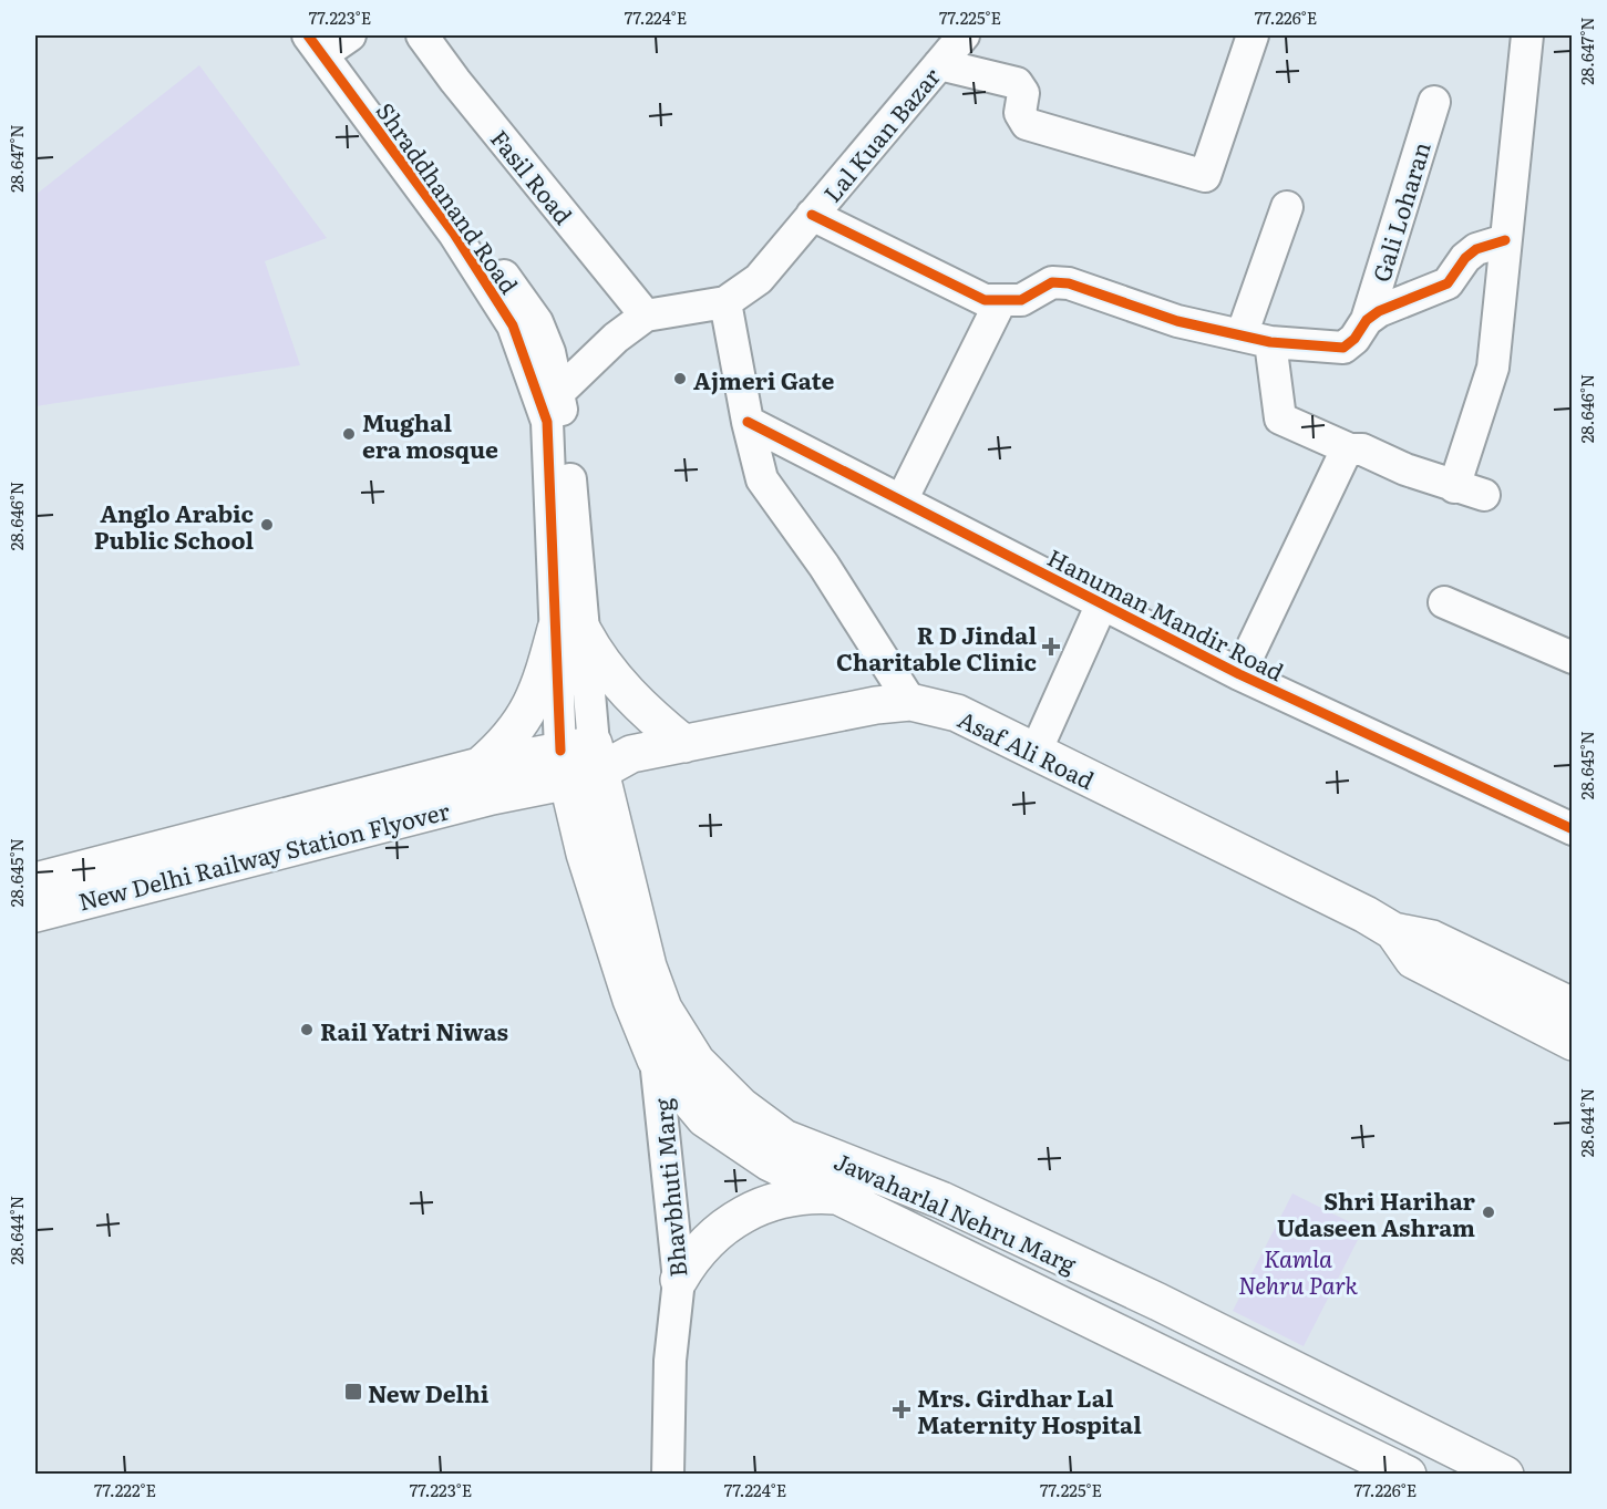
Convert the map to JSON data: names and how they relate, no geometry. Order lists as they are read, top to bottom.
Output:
{
  "streets": {
    "main road": ["Asaf Ali Road", "New Delhi Railway Station Flyover", "Jawaharlal Nehru Marg"],
    "street": [
      "Lal Kuan Bazar",
      "Fasil Road",
      "Shraddhanand Road",
      "Gali Loharan",
      "Hanuman Mandir Road",
      "Bhavbhuti Marg"
    ]
  },
  "crossings": [
    ["Lal Kuan Bazar", "Fasil Road"],
    ["Lal Kuan Bazar", "Shraddhanand Road"],
    ["Shraddhanand Road", "Asaf Ali Road"],
    ["Shraddhanand Road", "Jawaharlal Nehru Marg"],
    ["Asaf Ali Road", "Jawaharlal Nehru Marg"],
    ["Bhavbhuti Marg", "Jawaharlal Nehru Marg"]
  ],
  "parks": ["Kamla Nehru Park"],
  "places": {
    "other": [
      "Ajmeri Gate",
      "Mughal era mosque",
      "Anglo Arabic Public School",
      "Rail Yatri Niwas",
      "Shri Harihar Udaseen Ashram"
    ],
    "health": ["R D Jindal Charitable Clinic", "Mrs. Girdhar Lal Maternity Hospital"],
    "transit": ["New Delhi"]
  },
  "coordinates": [
    "77.223°E",
    "77.224°E",
    "77.225°E",
    "77.226°E",
    "28.647°N",
    "28.646°N",
    "28.645°N",
    "28.644°N",
    "77.222°E"
  ]
}
